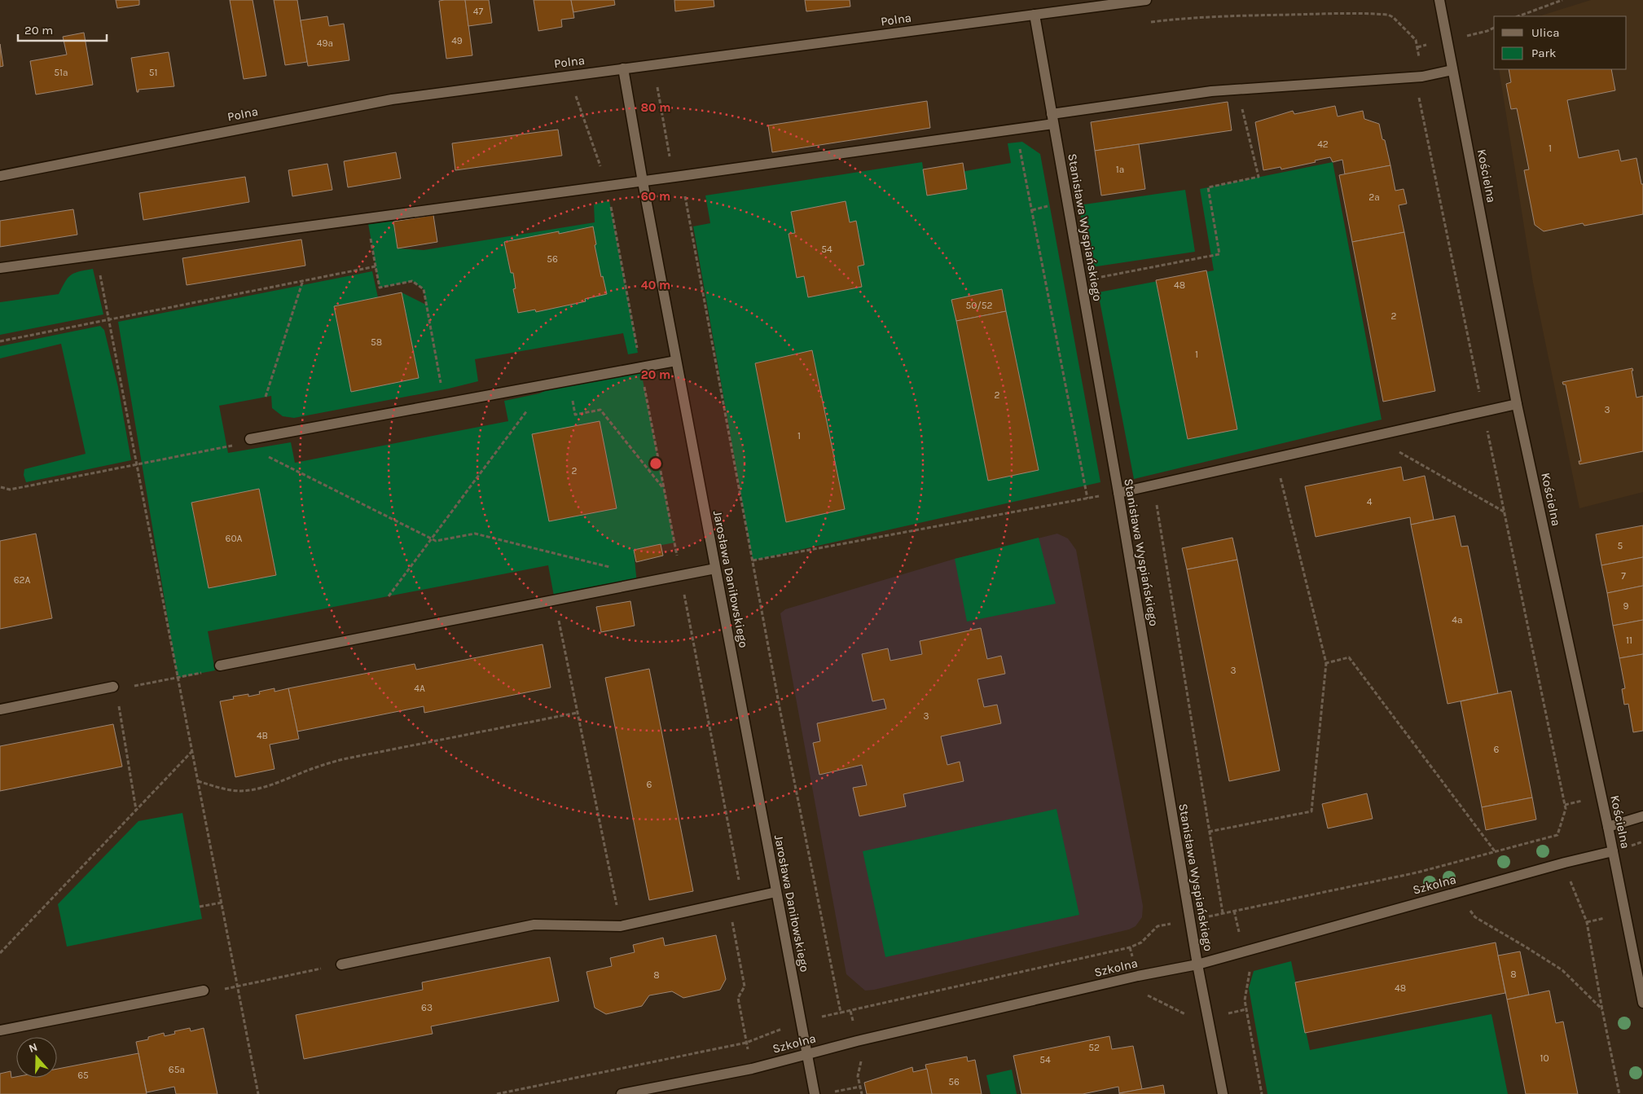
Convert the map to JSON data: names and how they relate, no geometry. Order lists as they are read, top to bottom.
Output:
{
  "streets": {
    "street": [
      "Polna",
      "Kościelna",
      "Stanisława Wyspiańskiego",
      "Jarosława Daniłowskiego",
      "Szkolna"
    ]
  },
  "crossings": [
    ["Polna", "Stanisława Wyspiańskiego"],
    ["Polna", "Jarosława Daniłowskiego"],
    ["Kościelna", "Szkolna"],
    ["Stanisława Wyspiańskiego", "Szkolna"],
    ["Jarosława Daniłowskiego", "Szkolna"]
  ],
  "house_numbers": [
    "47",
    "49",
    "49a",
    "51a",
    "51",
    "42",
    "1",
    "1a",
    "2a",
    "54",
    "56",
    "48",
    "50/52",
    "2",
    "58",
    "1",
    "2",
    "3",
    "1",
    "2",
    "4",
    "60A",
    "5",
    "7",
    "62A",
    "9",
    "4a",
    "11",
    "3",
    "4A",
    "3",
    "4B",
    "6",
    "6",
    "8",
    "8",
    "48",
    "63",
    "52",
    "10",
    "54",
    "65a",
    "65",
    "56"
  ],
  "legend": ["Ulica", "Park"],
  "scale_bar": "20 m",
  "north": "top",
  "rings": [
    "80 m",
    "60 m",
    "40 m",
    "20 m"
  ]
}
